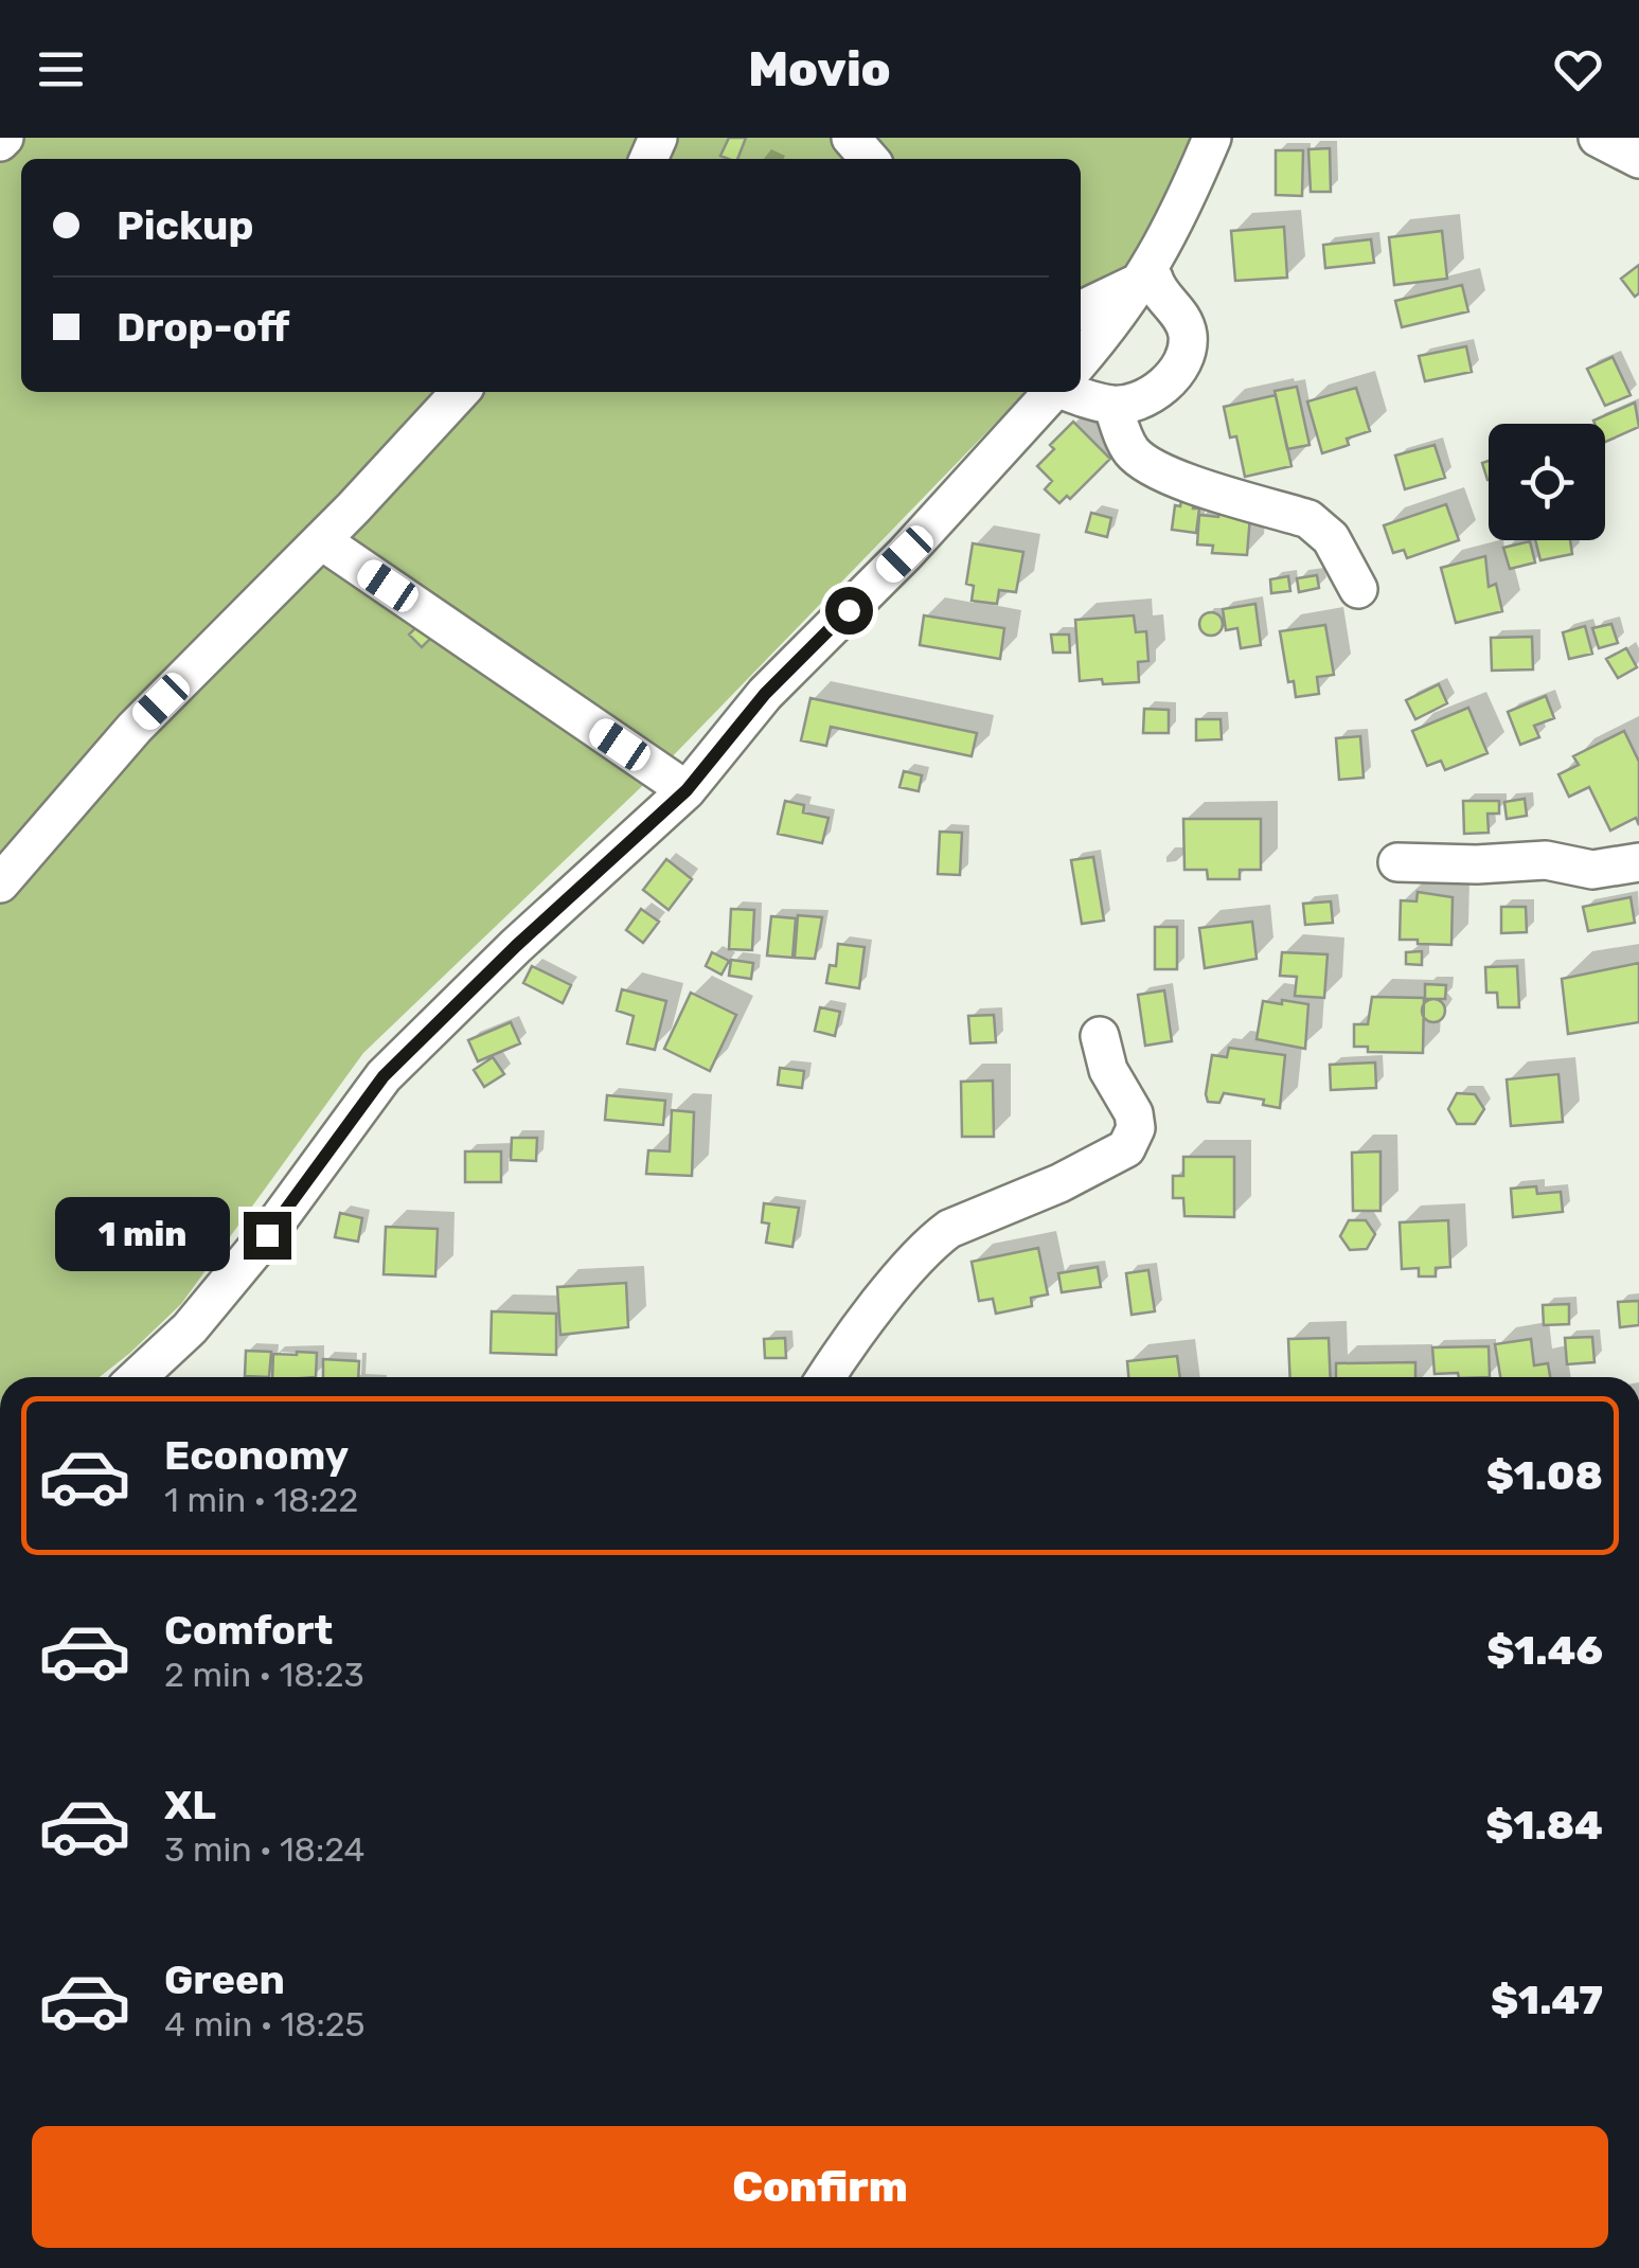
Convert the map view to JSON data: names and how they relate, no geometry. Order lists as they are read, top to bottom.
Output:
{
  "page": {
    "header": "Movio",
    "banner": ["Pickup", "Drop-off"],
    "bubble": "1 min",
    "list": [
      {
        "name": "Economy",
        "note": "1 min · 18:22",
        "value": "$1.08"
      },
      {
        "name": "Comfort",
        "note": "2 min · 18:23",
        "value": "$1.46"
      },
      {
        "name": "XL",
        "note": "3 min · 18:24",
        "value": "$1.84"
      },
      {
        "name": "Green",
        "note": "4 min · 18:25",
        "value": "$1.47"
      }
    ],
    "buttons": "Confirm"
  }
}
